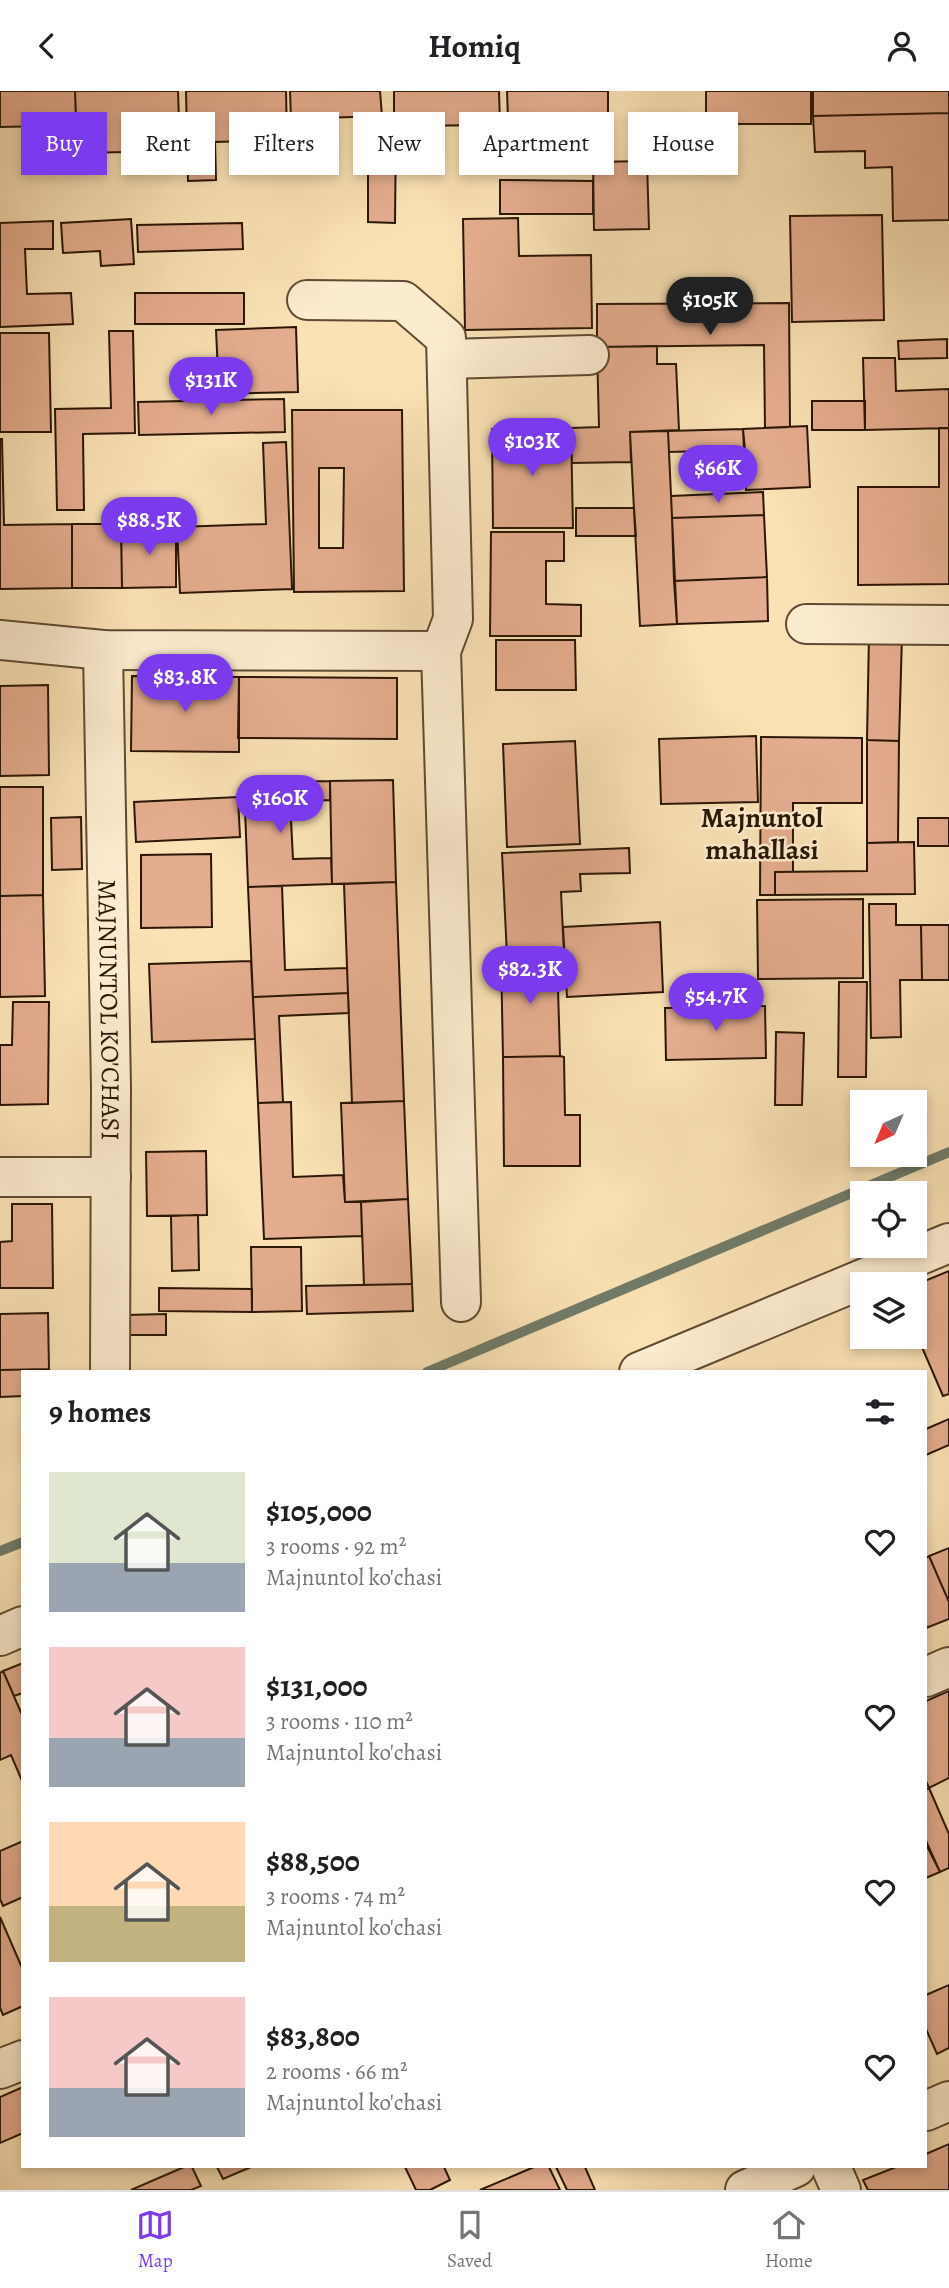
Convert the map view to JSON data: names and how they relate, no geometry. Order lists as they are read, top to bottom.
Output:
{
  "streets": {
    "street": ["MAJNUNTOL KO'CHASI"]
  },
  "districts": ["Majnuntol mahallasi"],
  "north": "bottom left",
  "page": {
    "header": "Homiq",
    "chip": [
      "Buy",
      "Rent",
      "Filters",
      "New",
      "Apartment",
      "House"
    ],
    "price": [
      "$105K",
      "$131K",
      "$103K",
      "$66K",
      "$88.5K",
      "$83.8K",
      "$160K",
      "$82.3K",
      "$54.7K"
    ],
    "heading": "9 homes",
    "list": [
      {
        "name": "$105,000",
        "note": "3 rooms · 92 m² · Majnuntol ko'chasi"
      },
      {
        "name": "$131,000",
        "note": "3 rooms · 110 m² · Majnuntol ko'chasi"
      },
      {
        "name": "$88,500",
        "note": "3 rooms · 74 m² · Majnuntol ko'chasi"
      },
      {
        "name": "$83,800",
        "note": "2 rooms · 66 m² · Majnuntol ko'chasi"
      }
    ],
    "tabs": ["Map", "Saved", "Home"]
  }
}
